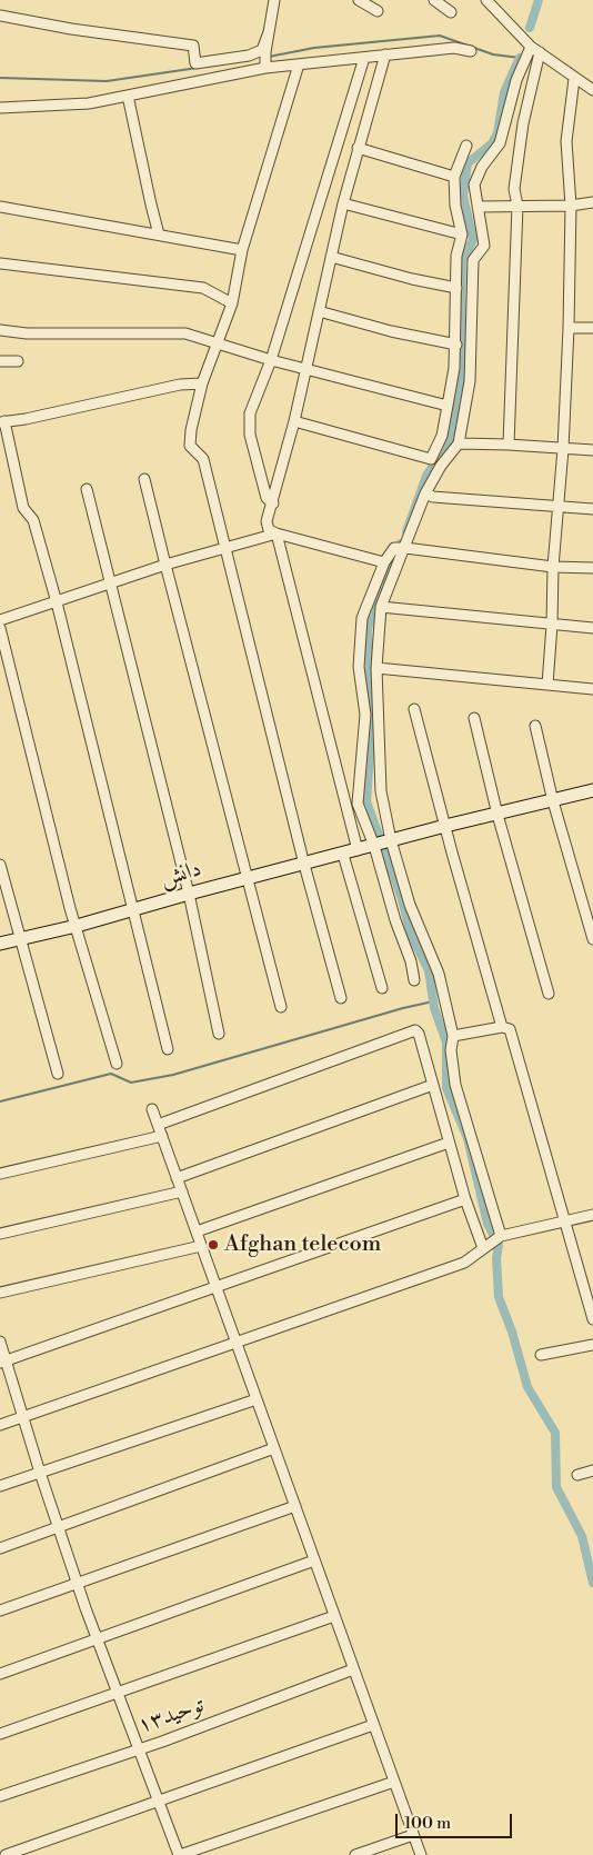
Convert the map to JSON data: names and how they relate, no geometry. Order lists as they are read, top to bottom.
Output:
{
  "streets": {
    "main road": ["دانش"],
    "street": ["توحید۱۳"]
  },
  "places": ["Afghan telecom"],
  "scale_bar": "100 m"
}
